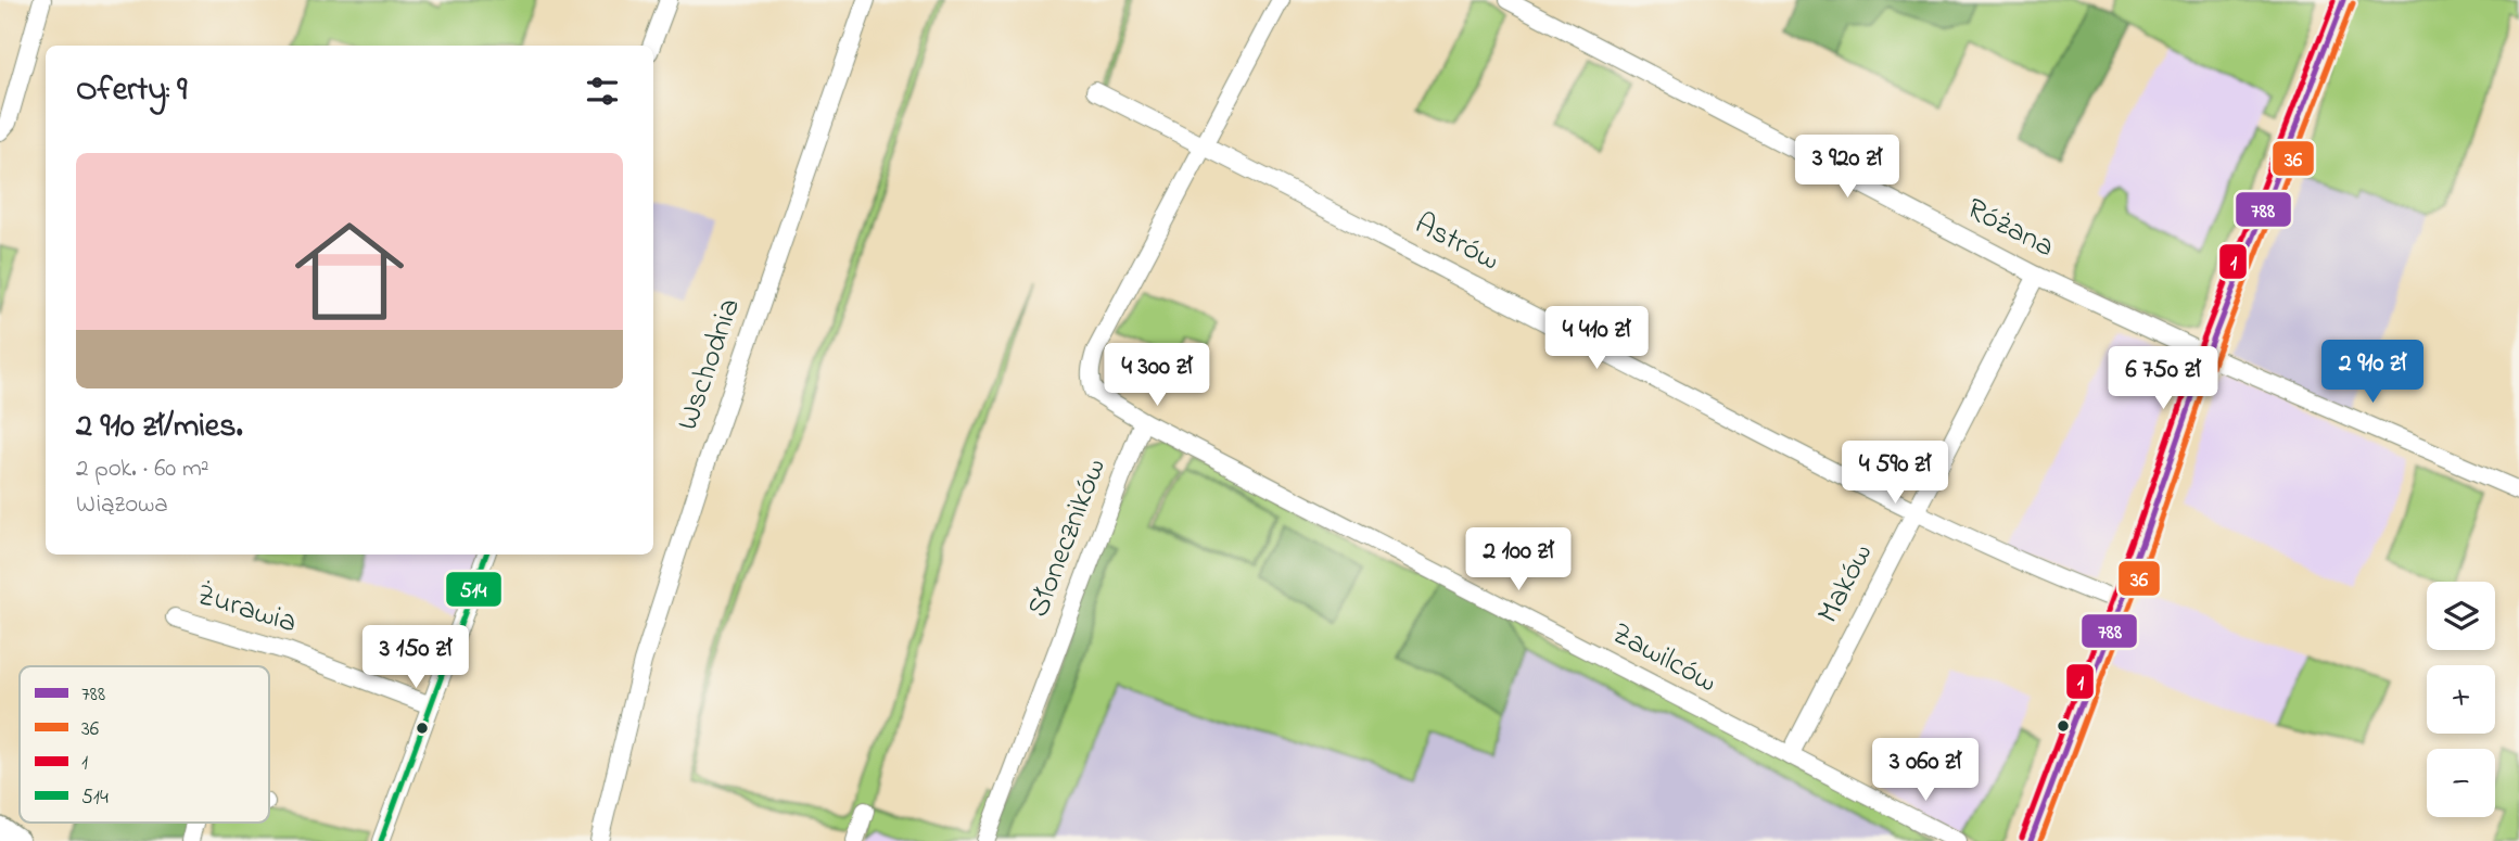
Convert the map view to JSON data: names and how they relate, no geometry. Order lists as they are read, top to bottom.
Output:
{
  "streets": {
    "street": [
      "Różana",
      "Astrów",
      "Wschodnia",
      "Słoneczników",
      "Maków",
      "Żurawia",
      "Zawilców"
    ]
  },
  "crossings": [
    ["Różana", "Maków"],
    ["Astrów", "Maków"],
    ["Słoneczników", "Zawilców"],
    ["Maków", "Zawilców"]
  ],
  "lines": [
    "transit line 788",
    "transit line 1",
    "transit line 36",
    "transit line 514"
  ],
  "legend": [
    "788",
    "36",
    "1",
    "514"
  ],
  "page": {
    "heading": "Oferty: 9",
    "price": [
      "3 920 zł",
      "4 410 zł",
      "2 910 zł",
      "4 300 zł",
      "6 750 zł",
      "4 590 zł",
      "2 100 zł",
      "3 150 zł",
      "3 060 zł"
    ],
    "list": [
      {
        "name": "2 910 zł/mies.",
        "note": "2 pok. · 60 m² · Wiązowa"
      }
    ],
    "map_buttons": ["+", "−"]
  }
}
